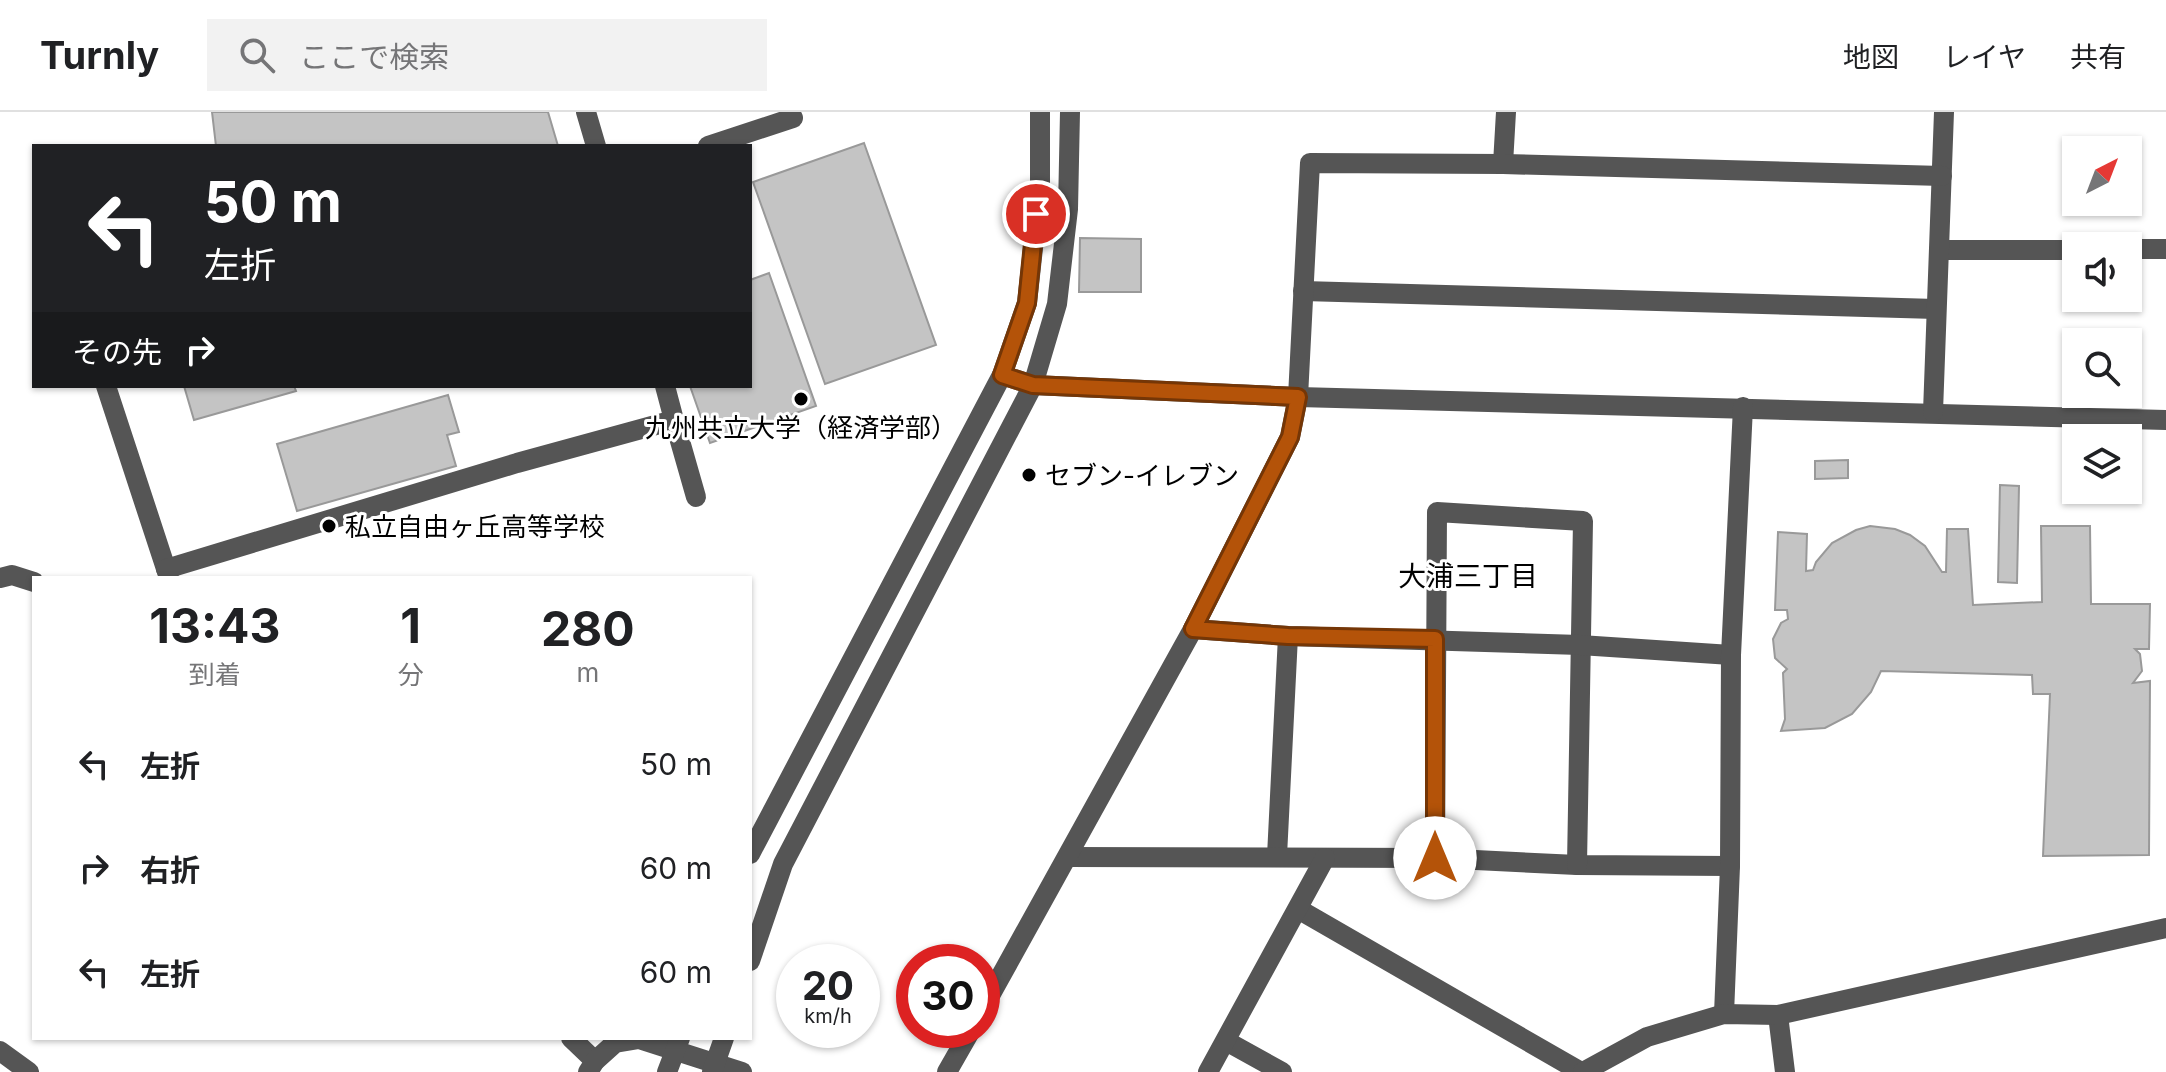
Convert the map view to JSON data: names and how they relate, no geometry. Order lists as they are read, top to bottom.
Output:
{
  "districts": ["大浦三丁目"],
  "places": ["九州共立大学（経済学部）", "セブン-イレブン", "私立自由ヶ丘高等学校"],
  "north": "top right",
  "page": {
    "header": "Turnly",
    "search": "ここで検索",
    "nav": ["地図", "レイヤ", "共有"],
    "turn": ["50 m", "左折"],
    "then": "その先",
    "eta": [
      "13:43",
      "到着",
      "1",
      "分",
      "280",
      "m"
    ],
    "list": [
      {
        "name": "左折",
        "value": "50 m"
      },
      {
        "name": "右折",
        "value": "60 m"
      },
      {
        "name": "左折",
        "value": "60 m"
      }
    ],
    "speed": "20 km/h",
    "limit": "30"
  }
}
